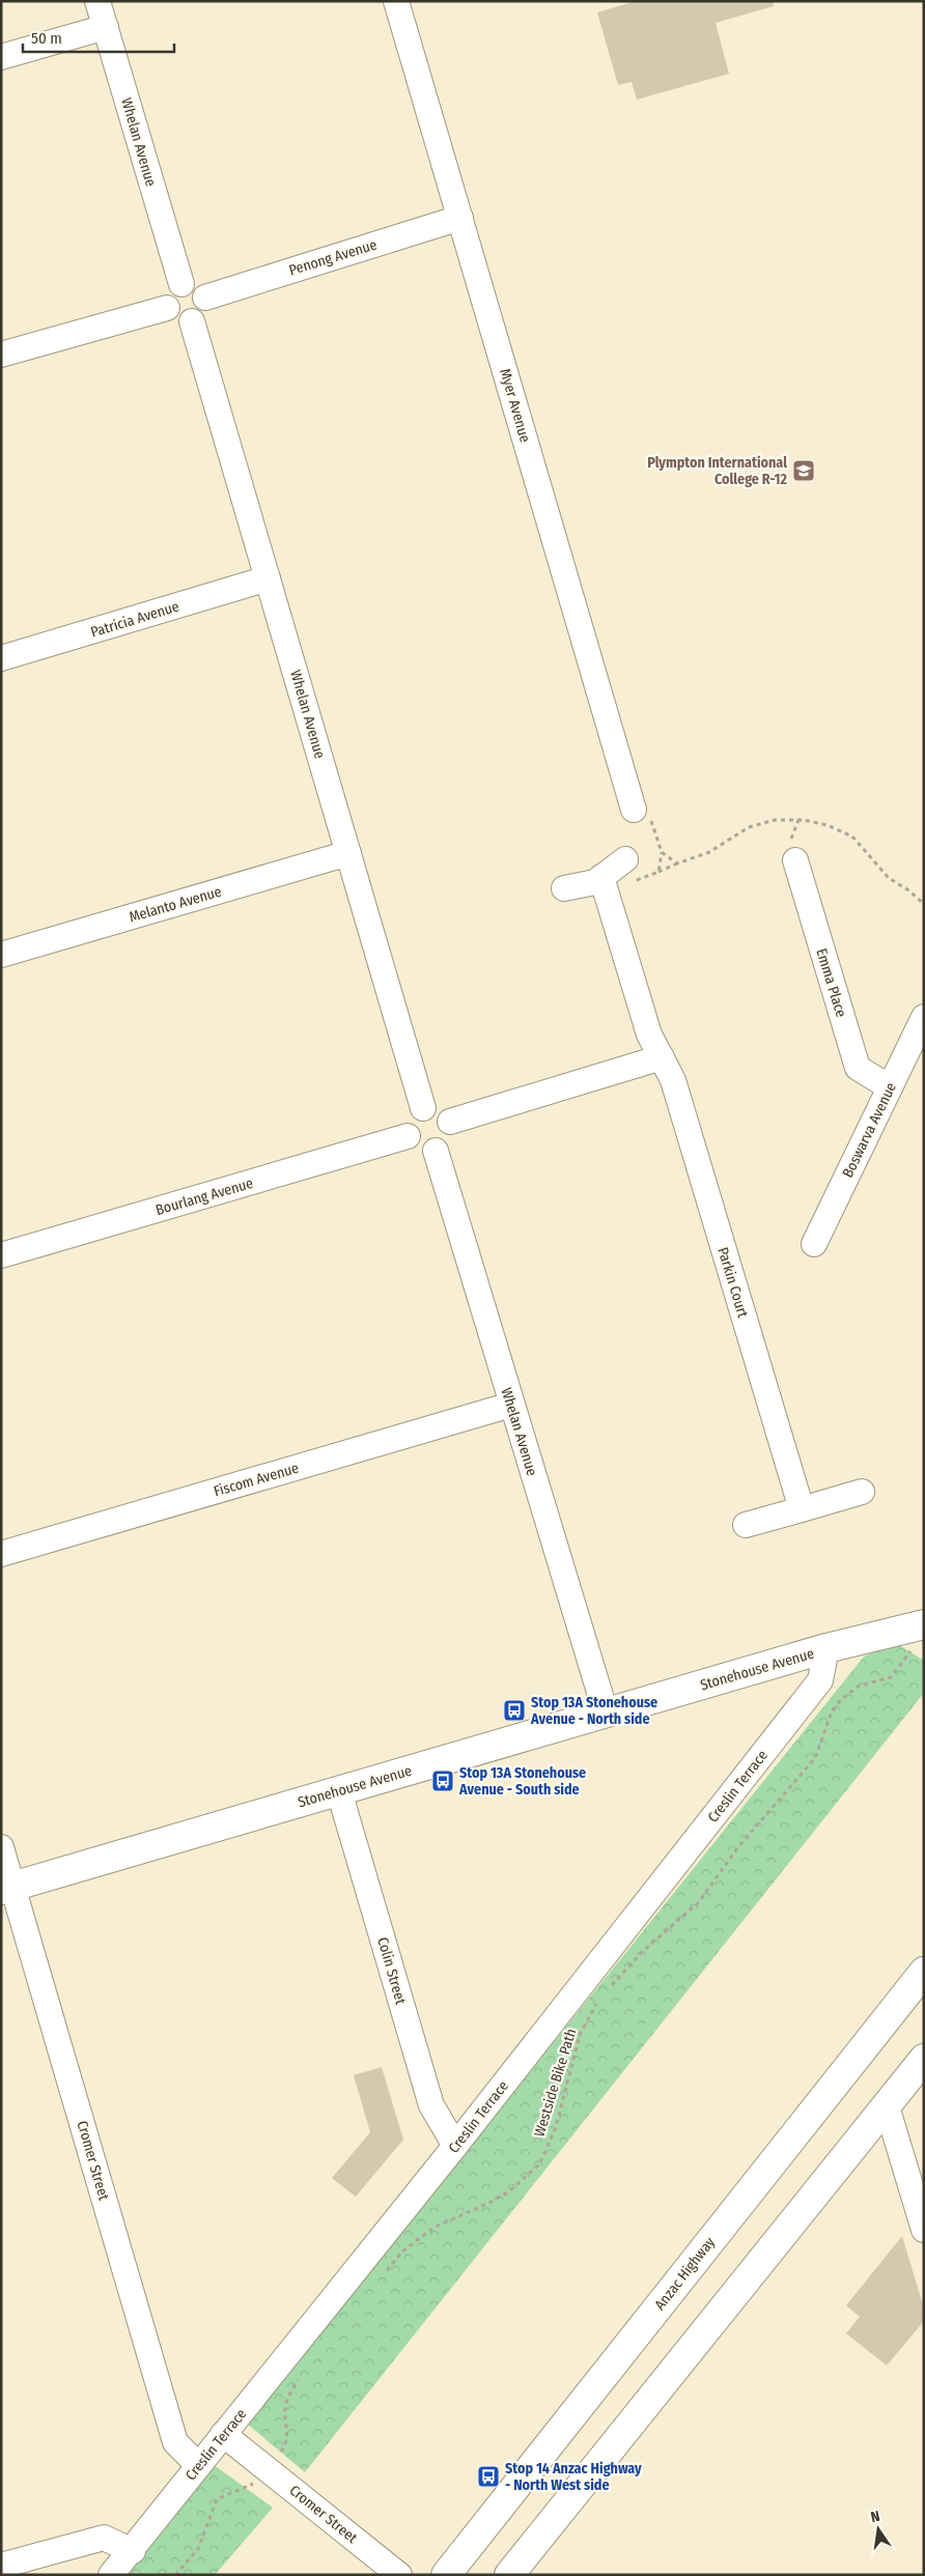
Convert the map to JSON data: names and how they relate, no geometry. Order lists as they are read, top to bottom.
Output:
{
  "streets": {
    "main road": ["Stonehouse Avenue", "Anzac Highway"],
    "street": [
      "Whelan Avenue",
      "Penong Avenue",
      "Myer Avenue",
      "Patricia Avenue",
      "Melanto Avenue",
      "Emma Place",
      "Boswarva Avenue",
      "Bourlang Avenue",
      "Parkin Court",
      "Fiscom Avenue",
      "Creslin Terrace",
      "Colin Street",
      "Cromer Street"
    ],
    "path": ["Westside Bike Path"]
  },
  "crossings": [
    ["Whelan Avenue", "Penong Avenue"],
    ["Whelan Avenue", "Patricia Avenue"],
    ["Whelan Avenue", "Melanto Avenue"],
    ["Whelan Avenue", "Bourlang Avenue"],
    ["Whelan Avenue", "Fiscom Avenue"],
    ["Whelan Avenue", "Stonehouse Avenue"],
    ["Penong Avenue", "Myer Avenue"],
    ["Emma Place", "Boswarva Avenue"],
    ["Stonehouse Avenue", "Creslin Terrace"],
    ["Stonehouse Avenue", "Colin Street"],
    ["Stonehouse Avenue", "Cromer Street"],
    ["Creslin Terrace", "Colin Street"],
    ["Creslin Terrace", "Cromer Street"]
  ],
  "places": {
    "school or university": ["Plympton International College R-12"],
    "bus stop": ["Stop 13A Stonehouse Avenue - North side", "Stop 13A Stonehouse Avenue - South side", "Stop 14 Anzac Highway - North West side"]
  },
  "scale_bar": "50 m",
  "north": "top"
}
